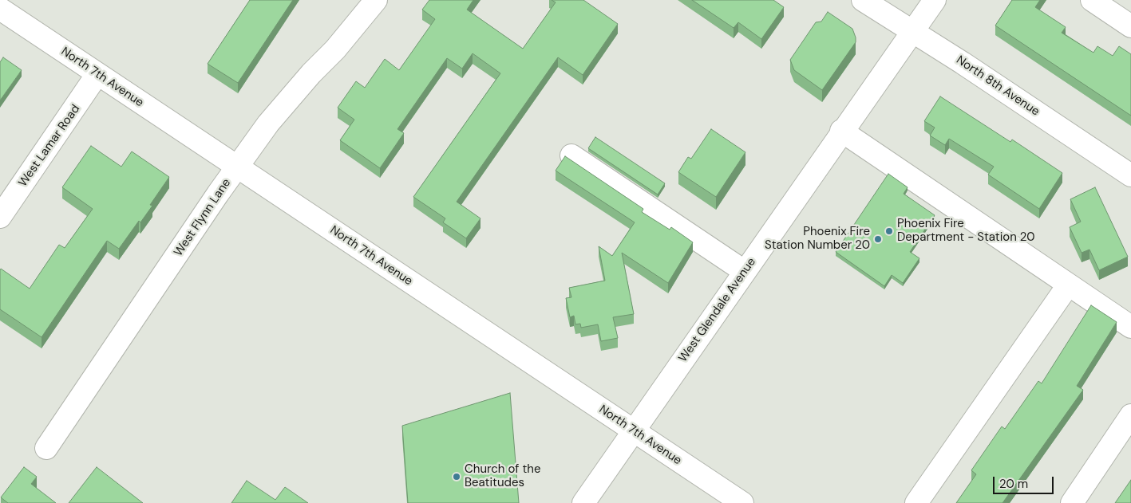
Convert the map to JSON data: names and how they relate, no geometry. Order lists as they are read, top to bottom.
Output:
{
  "streets": {
    "main road": [
      "North 7th Avenue",
      "North 8th Avenue",
      "West Lamar Road",
      "West Flynn Lane",
      "West Glendale Avenue"
    ]
  },
  "crossings": [
    ["North 7th Avenue", "West Lamar Road"],
    ["North 7th Avenue", "West Flynn Lane"],
    ["North 7th Avenue", "West Glendale Avenue"],
    ["North 8th Avenue", "West Glendale Avenue"]
  ],
  "places": ["Phoenix Fire Department - Station 20", "Phoenix Fire Station Number 20", "Church of the Beatitudes"],
  "scale_bar": "20 m"
}
